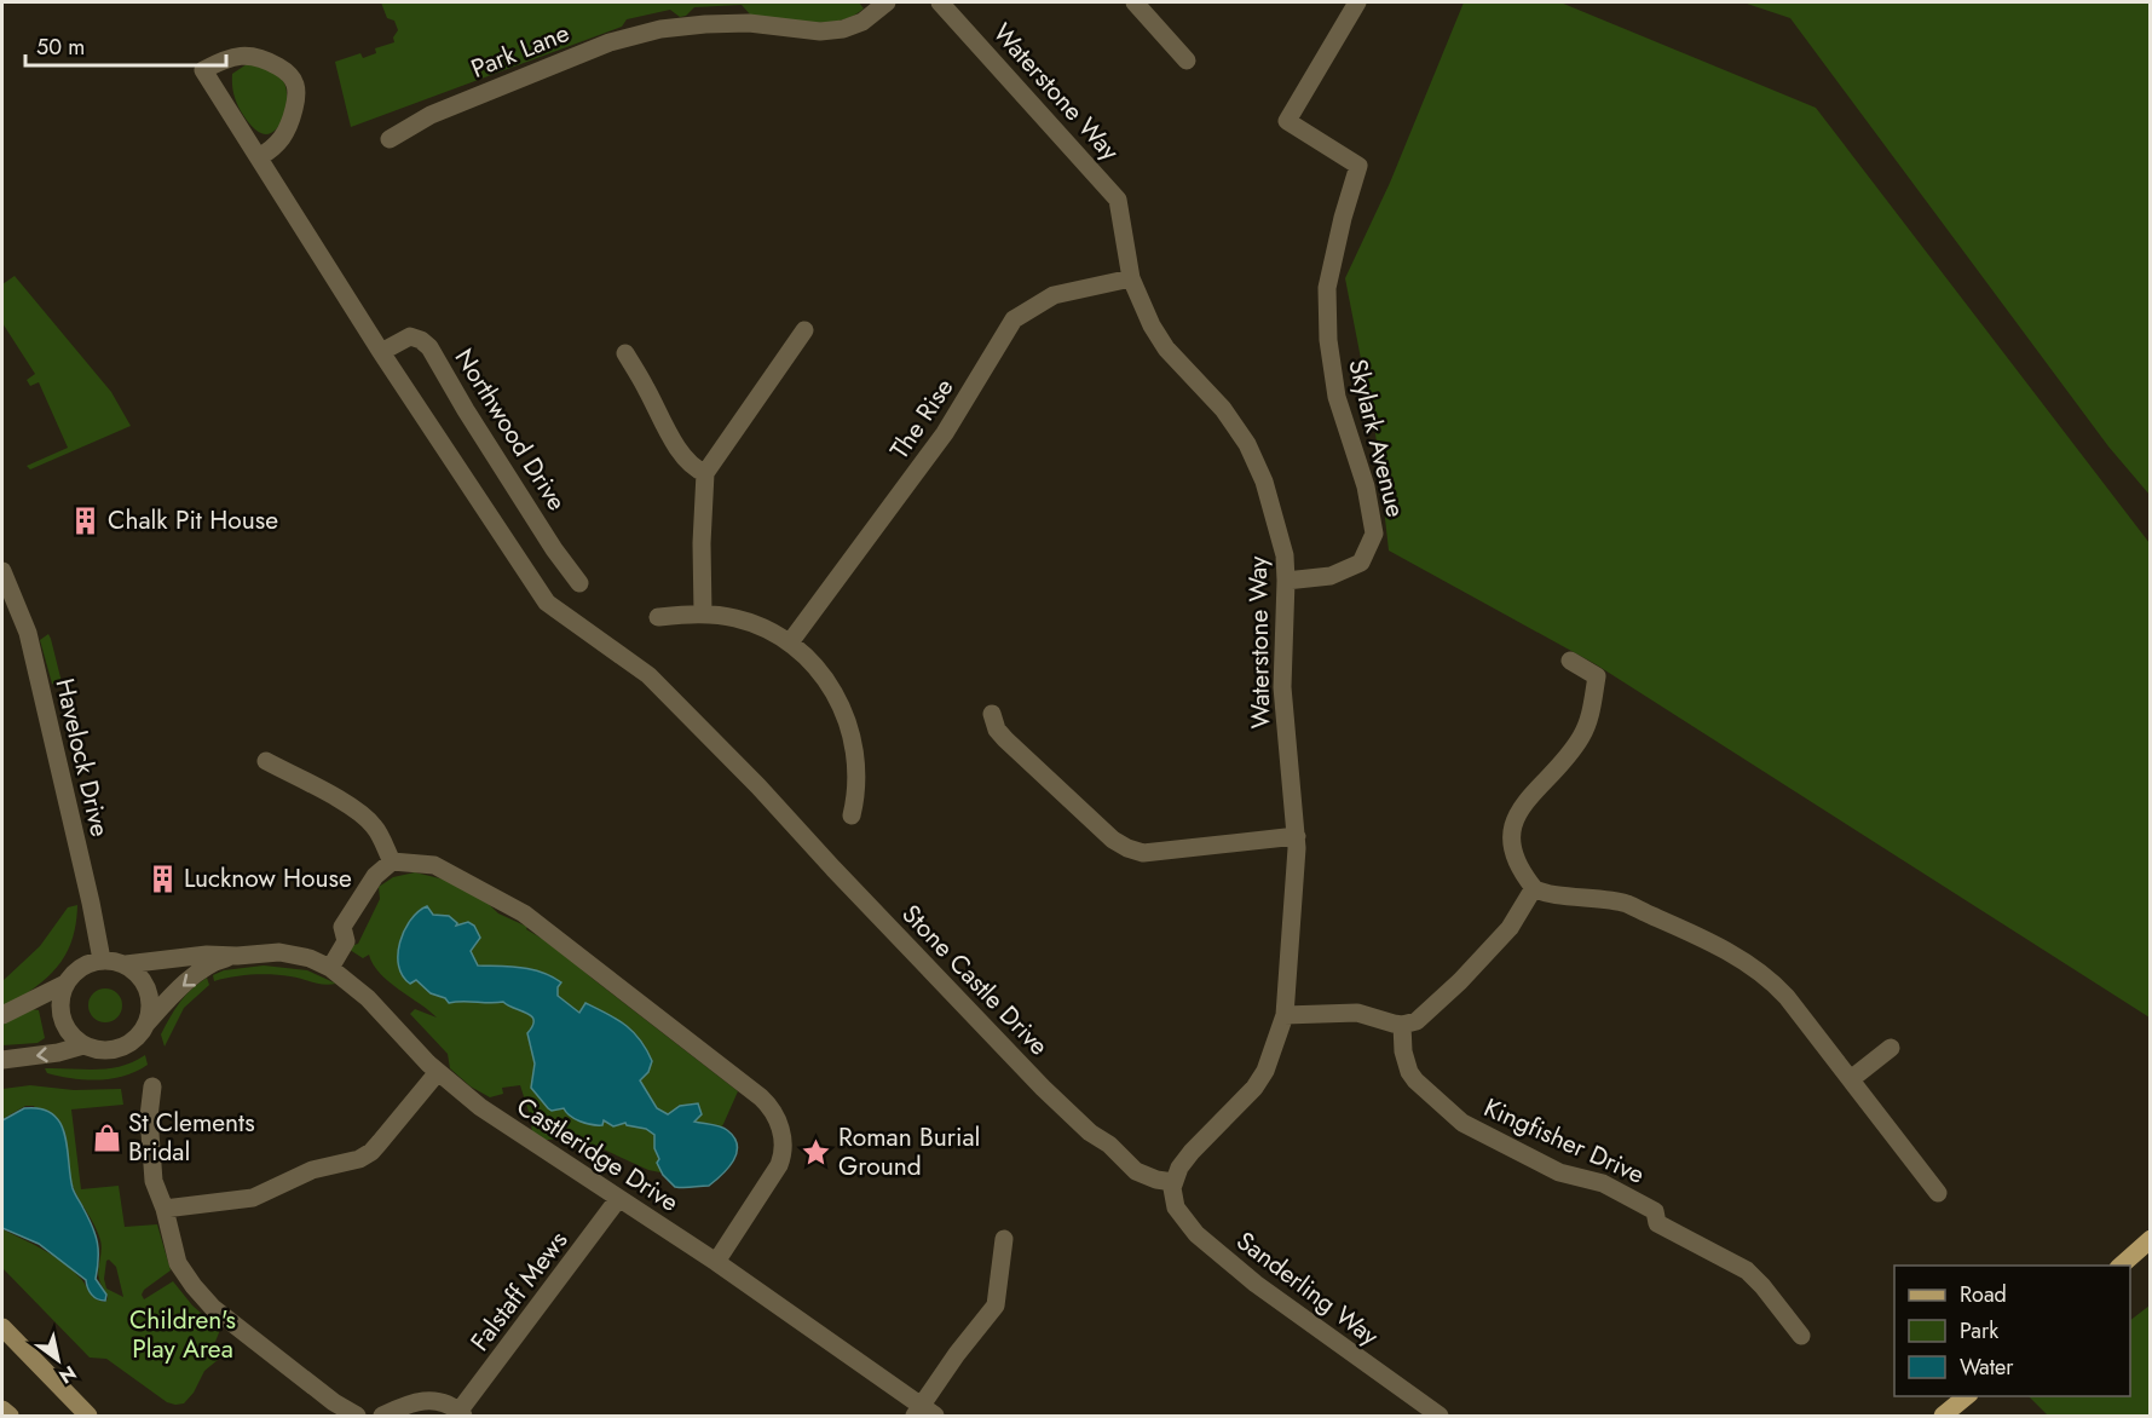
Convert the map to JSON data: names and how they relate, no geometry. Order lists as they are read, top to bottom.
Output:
{
  "streets": {
    "street": [
      "Park Lane",
      "Waterstone Way",
      "The Rise",
      "Northwood Drive",
      "Skylark Avenue",
      "Havelock Drive",
      "Stone Castle Drive",
      "Kingfisher Drive",
      "Castleridge Drive",
      "Sanderling Way",
      "Falstaff Mews"
    ]
  },
  "crossings": [
    ["Waterstone Way", "The Rise"],
    ["Waterstone Way", "Skylark Avenue"],
    ["Waterstone Way", "Stone Castle Drive"],
    ["Waterstone Way", "Sanderling Way"],
    ["Northwood Drive", "Stone Castle Drive"],
    ["Havelock Drive", "Castleridge Drive"],
    ["Stone Castle Drive", "Sanderling Way"],
    ["Castleridge Drive", "Falstaff Mews"]
  ],
  "parks": ["Children's Play Area"],
  "places": {
    "building": ["Chalk Pit House", "Lucknow House"],
    "shop": ["St Clements Bridal"],
    "place": ["Roman Burial Ground"]
  },
  "legend": ["Road", "Park", "Water"],
  "scale_bar": "50 m",
  "north": "bottom right"
}
